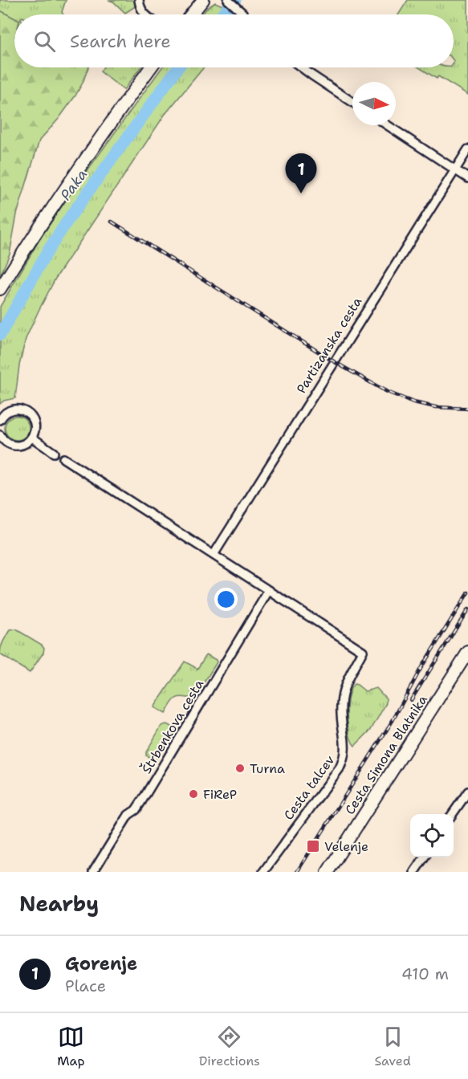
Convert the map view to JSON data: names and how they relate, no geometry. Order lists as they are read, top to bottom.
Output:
{
  "streets": {
    "main road": ["Cesta Simona Blatnika"],
    "street": ["Partizanska cesta", "Štrbenkova cesta", "Cesta talcev"]
  },
  "crossings": [
    ["Štrbenkova cesta", "Cesta talcev"]
  ],
  "water": ["Paka"],
  "places": {
    "other": ["Turna", "FiReP"],
    "transit": ["Velenje"]
  },
  "north": "right",
  "page": {
    "search": "Search here",
    "pins": "1",
    "heading": "Nearby",
    "list": [
      {
        "mark": "1",
        "name": "Gorenje",
        "note": "Place",
        "value": "410 m"
      }
    ],
    "nav": ["Map", "Directions", "Saved"]
  }
}
